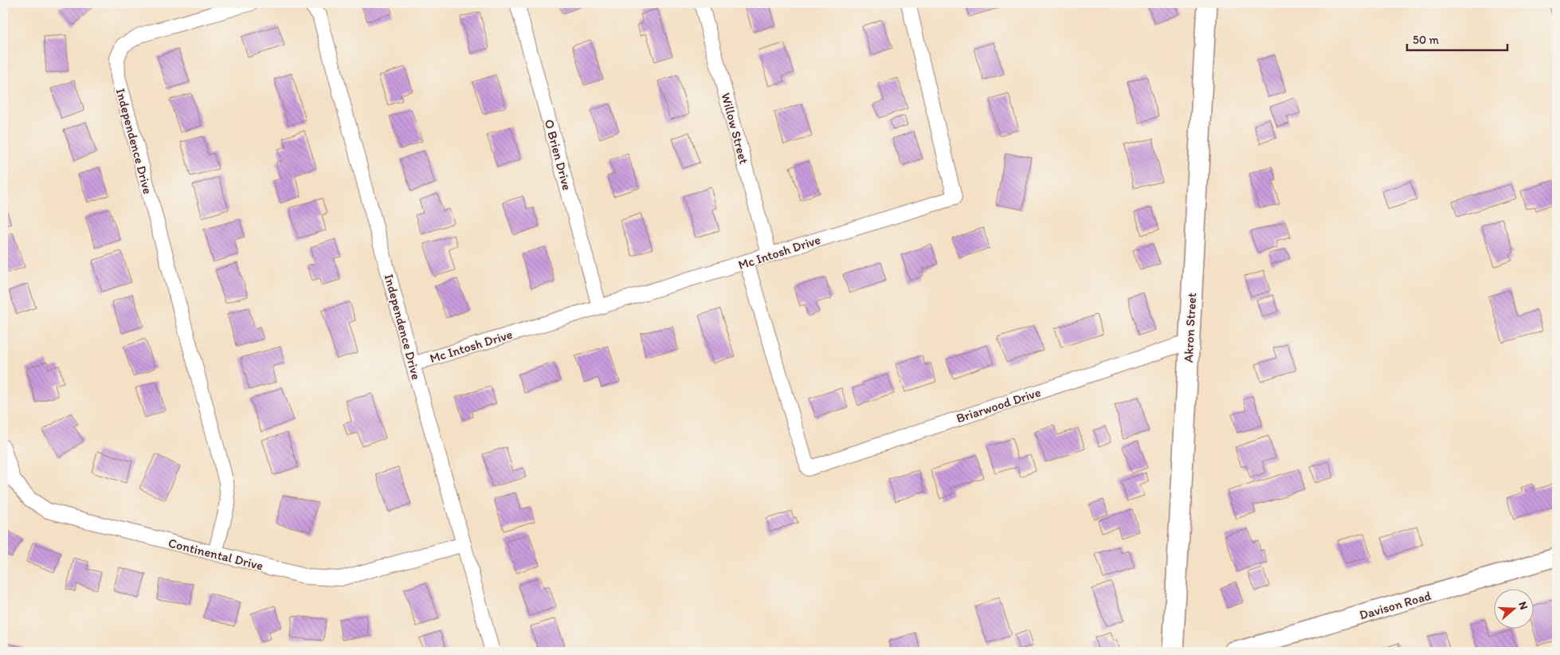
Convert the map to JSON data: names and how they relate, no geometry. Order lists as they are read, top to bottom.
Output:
{
  "streets": {
    "main road": ["Akron Street"],
    "street": [
      "Willow Street",
      "Independence Drive",
      "O Brien Drive",
      "Mc Intosh Drive",
      "Briarwood Drive",
      "Continental Drive",
      "Davison Road"
    ]
  },
  "crossings": [
    ["Willow Street", "Mc Intosh Drive"],
    ["Independence Drive", "Mc Intosh Drive"],
    ["Independence Drive", "Continental Drive"],
    ["O Brien Drive", "Mc Intosh Drive"],
    ["Mc Intosh Drive", "Briarwood Drive"],
    ["Akron Street", "Briarwood Drive"]
  ],
  "scale_bar": "50 m",
  "north": "right"
}
